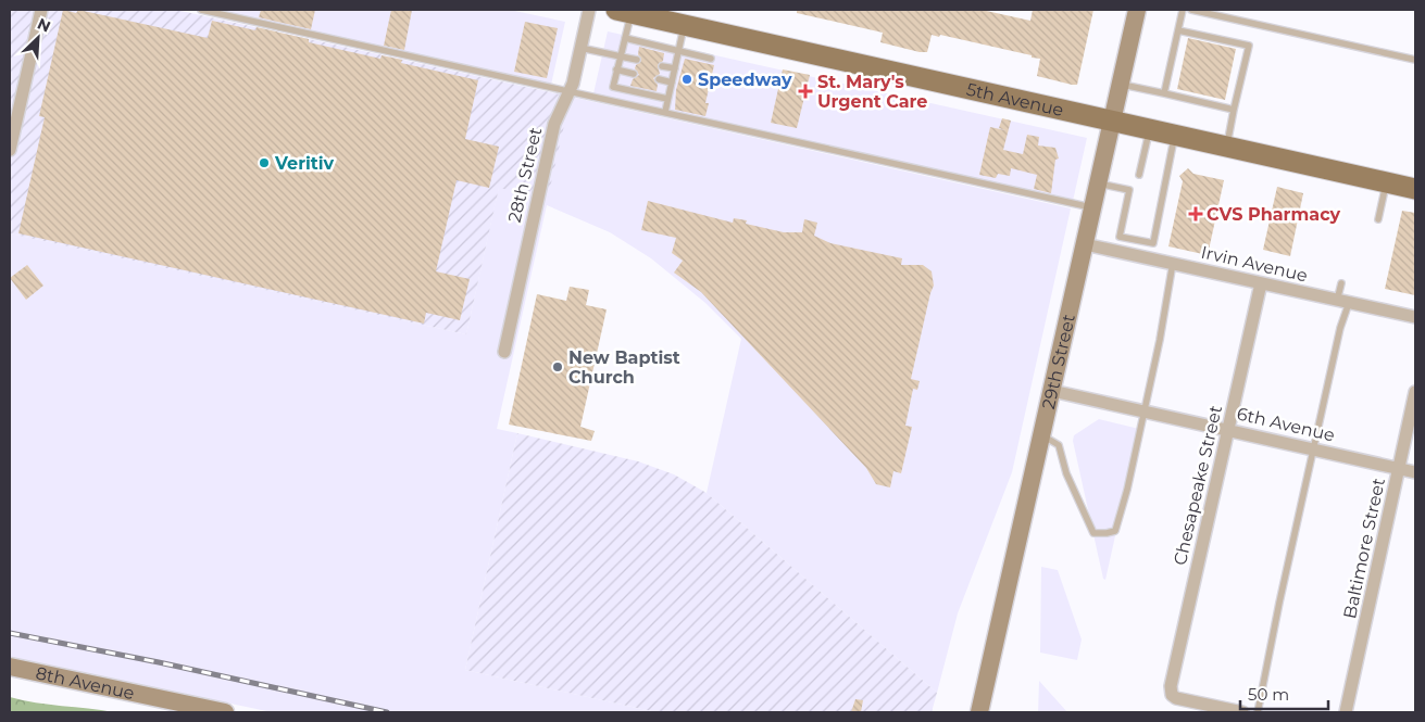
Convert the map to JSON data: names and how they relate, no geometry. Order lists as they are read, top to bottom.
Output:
{
  "streets": {
    "main road": ["5th Avenue", "29th Street", "8th Avenue"],
    "street": [
      "28th Street",
      "Irvin Avenue",
      "6th Avenue",
      "Chesapeake Street",
      "Baltimore Street"
    ]
  },
  "crossings": [
    ["5th Avenue", "29th Street"],
    ["Irvin Avenue", "29th Street"],
    ["Irvin Avenue", "Chesapeake Street"],
    ["29th Street", "6th Avenue"],
    ["6th Avenue", "Chesapeake Street"],
    ["6th Avenue", "Baltimore Street"]
  ],
  "places": {
    "other": ["Speedway", "Veritiv", "New Baptist Church"],
    "health": ["St. Mary's Urgent Care", "CVS Pharmacy"]
  },
  "scale_bar": "50 m",
  "north": "top right"
}
